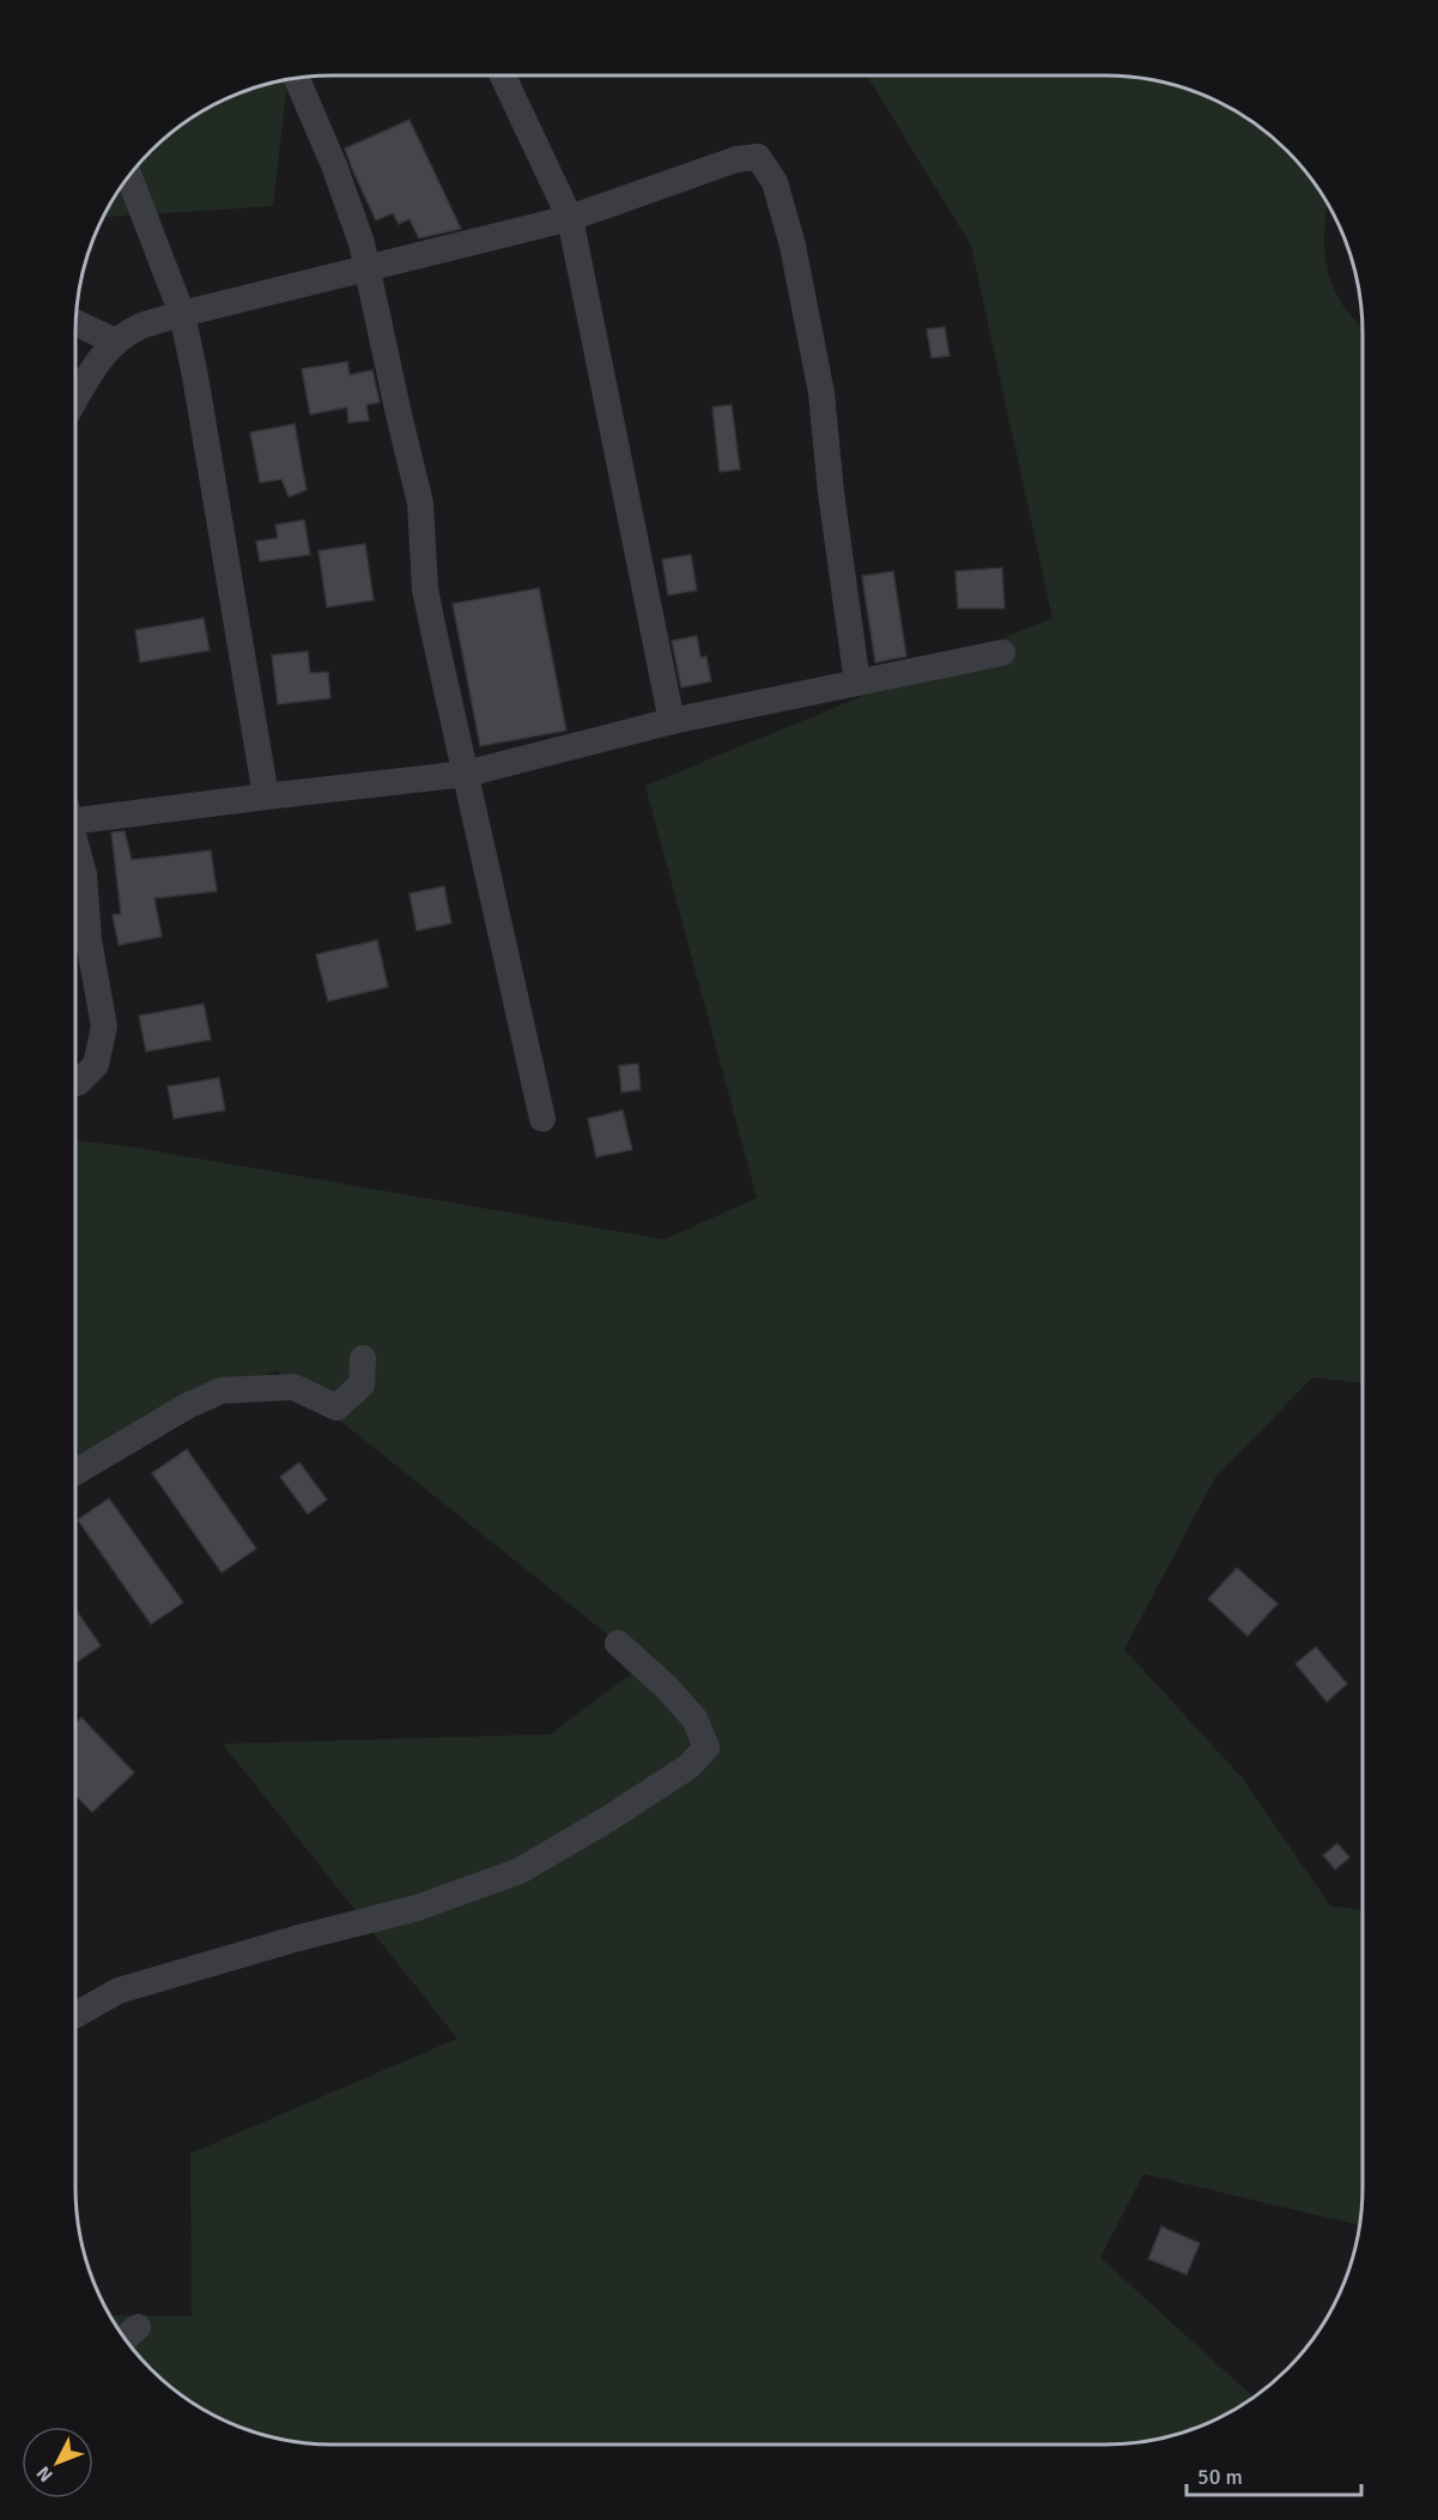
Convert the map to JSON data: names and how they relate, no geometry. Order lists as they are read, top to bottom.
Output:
{
  "scale_bar": "50 m",
  "north": "bottom left"
}
